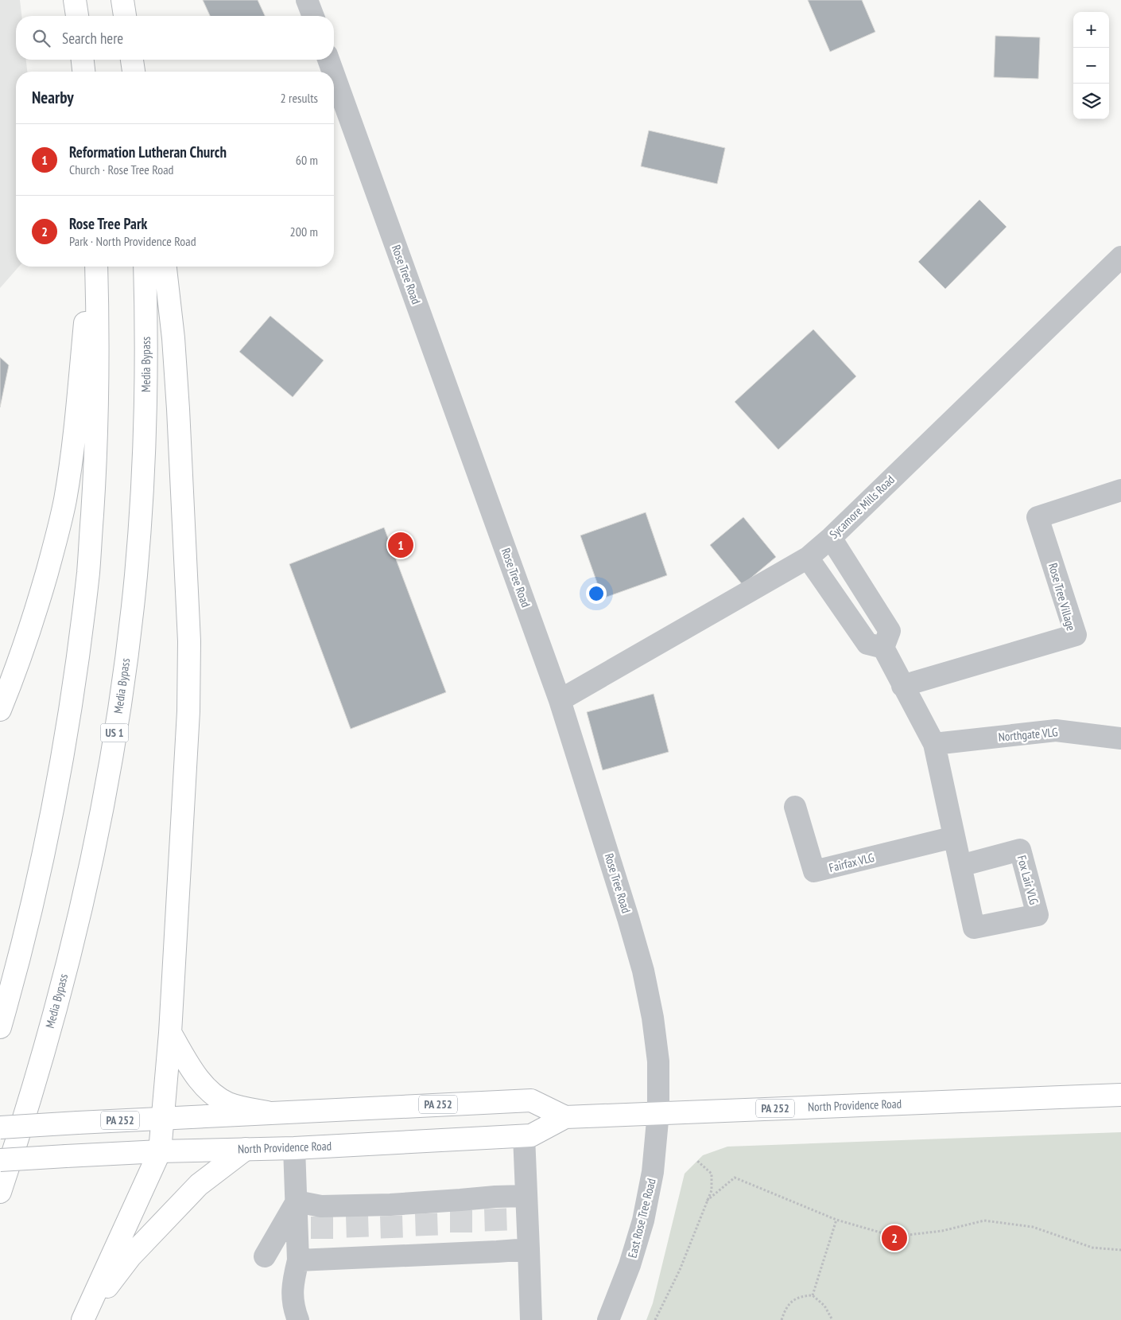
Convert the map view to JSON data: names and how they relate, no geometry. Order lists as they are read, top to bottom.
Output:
{
  "streets": {
    "main road": [
      "Media Bypass",
      "US 1",
      "PA 252",
      "North Providence Road"
    ],
    "street": [
      "Rose Tree Road",
      "Sycamore Mills Road",
      "Rose Tree Village",
      "Northgate VLG",
      "Fairfax VLG",
      "East Rose Tree Road"
    ]
  },
  "crossings": [
    ["Rose Tree Road", "Sycamore Mills Road"],
    ["Rose Tree Road", "North Providence Road"],
    ["Rose Tree Road", "East Rose Tree Road"],
    ["North Providence Road", "East Rose Tree Road"]
  ],
  "page": {
    "map_buttons": ["+", "−"],
    "search": "Search here",
    "heading": ["Nearby", "2 results"],
    "list": [
      {
        "mark": "1",
        "name": "Reformation Lutheran Church",
        "note": "Church · Rose Tree Road",
        "value": "60 m"
      },
      {
        "mark": "2",
        "name": "Rose Tree Park",
        "note": "Park · North Providence Road",
        "value": "200 m"
      }
    ],
    "pins": ["1", "2"]
  }
}
